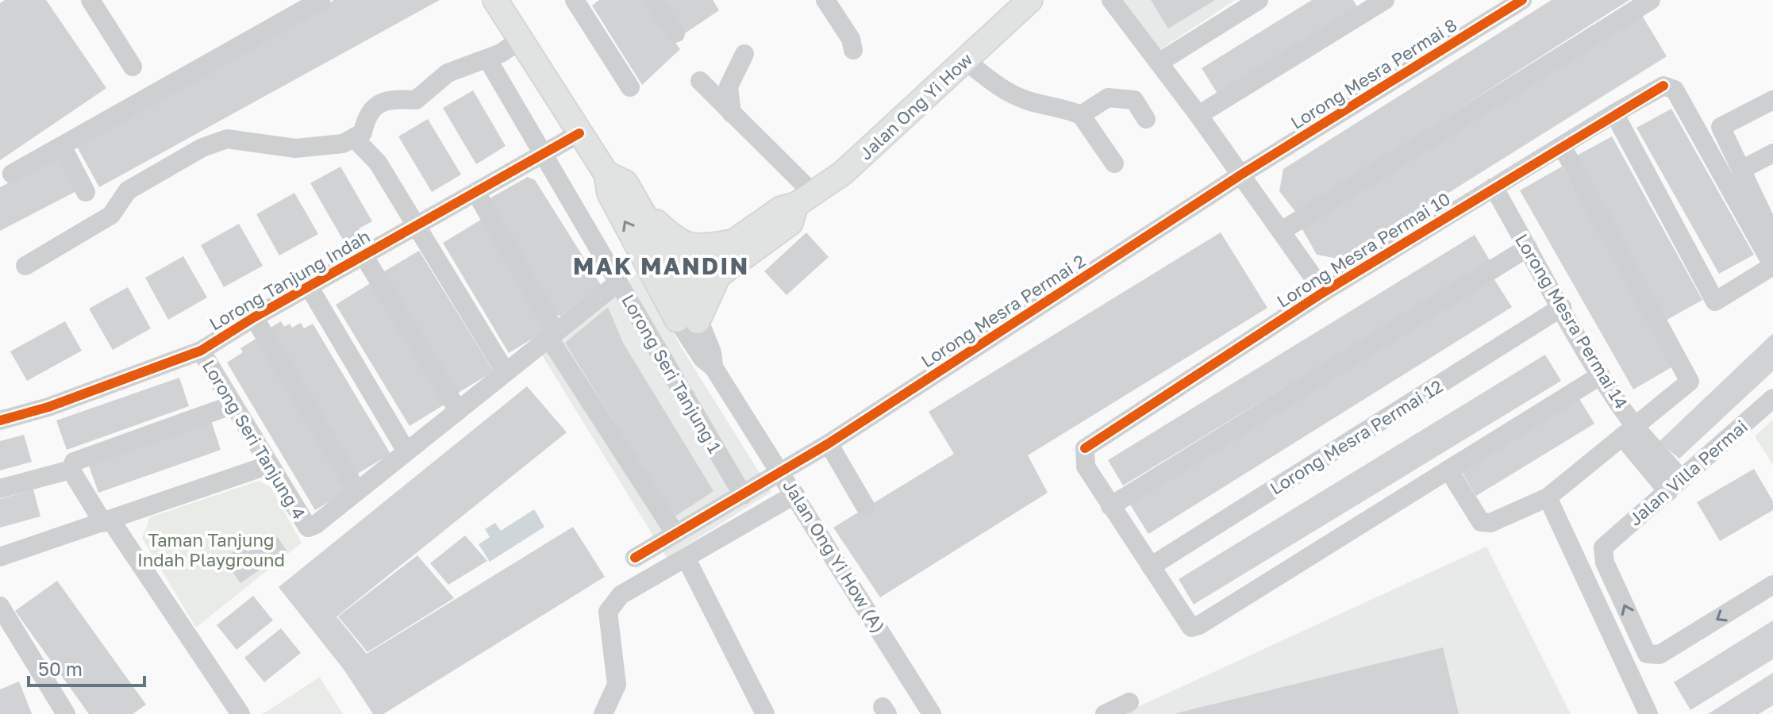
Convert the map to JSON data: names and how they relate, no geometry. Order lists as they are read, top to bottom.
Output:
{
  "streets": {
    "main road": ["Jalan Ong Yi How"],
    "street": [
      "Lorong Mesra Permai 8",
      "Lorong Mesra Permai 10",
      "Lorong Tanjung Indah",
      "Lorong Mesra Permai 2",
      "Lorong Mesra Permai 14",
      "Lorong Seri Tanjung 1",
      "Lorong Mesra Permai 12",
      "Lorong Seri Tanjung 4",
      "Jalan Villa Permai",
      "Jalan Ong Yi How (A)"
    ]
  },
  "crossings": [
    ["Lorong Mesra Permai 8", "Lorong Mesra Permai 2"],
    ["Lorong Mesra Permai 10", "Lorong Mesra Permai 14"],
    ["Lorong Tanjung Indah", "Lorong Seri Tanjung 1"],
    ["Lorong Tanjung Indah", "Lorong Seri Tanjung 4"],
    ["Lorong Mesra Permai 2", "Lorong Seri Tanjung 1"],
    ["Lorong Mesra Permai 2", "Jalan Ong Yi How (A)"],
    ["Lorong Mesra Permai 14", "Lorong Mesra Permai 12"]
  ],
  "districts": ["MAK MANDIN"],
  "parks": ["Taman Tanjung Indah Playground"],
  "scale_bar": "50 m"
}
